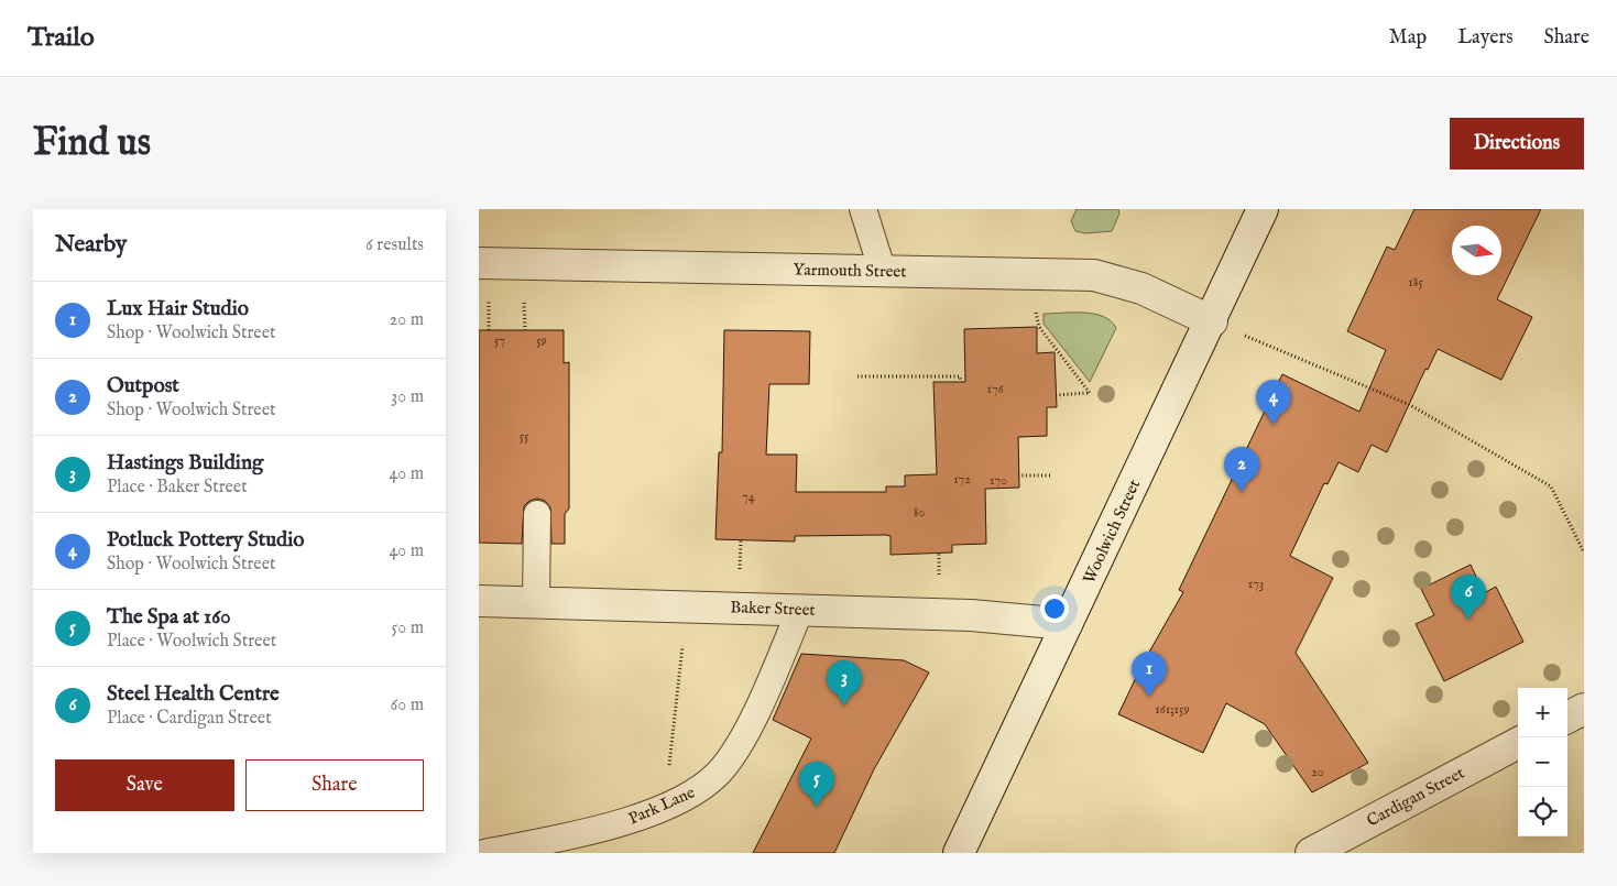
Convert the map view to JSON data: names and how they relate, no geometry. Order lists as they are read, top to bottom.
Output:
{
  "streets": {
    "street": [
      "Yarmouth Street",
      "Woolwich Street",
      "Baker Street",
      "Cardigan Street"
    ],
    "lane": ["Park Lane"]
  },
  "crossings": [
    ["Yarmouth Street", "Woolwich Street"],
    ["Woolwich Street", "Baker Street"],
    ["Baker Street", "Park Lane"]
  ],
  "house_numbers": [
    "185",
    "57",
    "59",
    "176",
    "55",
    "172",
    "170",
    "74",
    "80",
    "173",
    "161;159",
    "20"
  ],
  "north": "right",
  "page": {
    "header": "Trailo",
    "nav": ["Map", "Layers", "Share"],
    "buttons": [
      "Directions",
      ["Save", "Share"]
    ],
    "title": "Find us",
    "heading": ["Nearby", "6 results"],
    "list": [
      {
        "mark": "1",
        "name": "Lux Hair Studio",
        "note": "Shop · Woolwich Street",
        "value": "20 m"
      },
      {
        "mark": "2",
        "name": "Outpost",
        "note": "Shop · Woolwich Street",
        "value": "30 m"
      },
      {
        "mark": "3",
        "name": "Hastings Building",
        "note": "Place · Baker Street",
        "value": "40 m"
      },
      {
        "mark": "4",
        "name": "Potluck Pottery Studio",
        "note": "Shop · Woolwich Street",
        "value": "40 m"
      },
      {
        "mark": "5",
        "name": "The Spa at 160",
        "note": "Place · Woolwich Street",
        "value": "50 m"
      },
      {
        "mark": "6",
        "name": "Steel Health Centre",
        "note": "Place · Cardigan Street",
        "value": "60 m"
      }
    ],
    "pins": [
      "4",
      "2",
      "6",
      "1",
      "3",
      "5"
    ],
    "map_buttons": ["+", "−"]
  }
}
